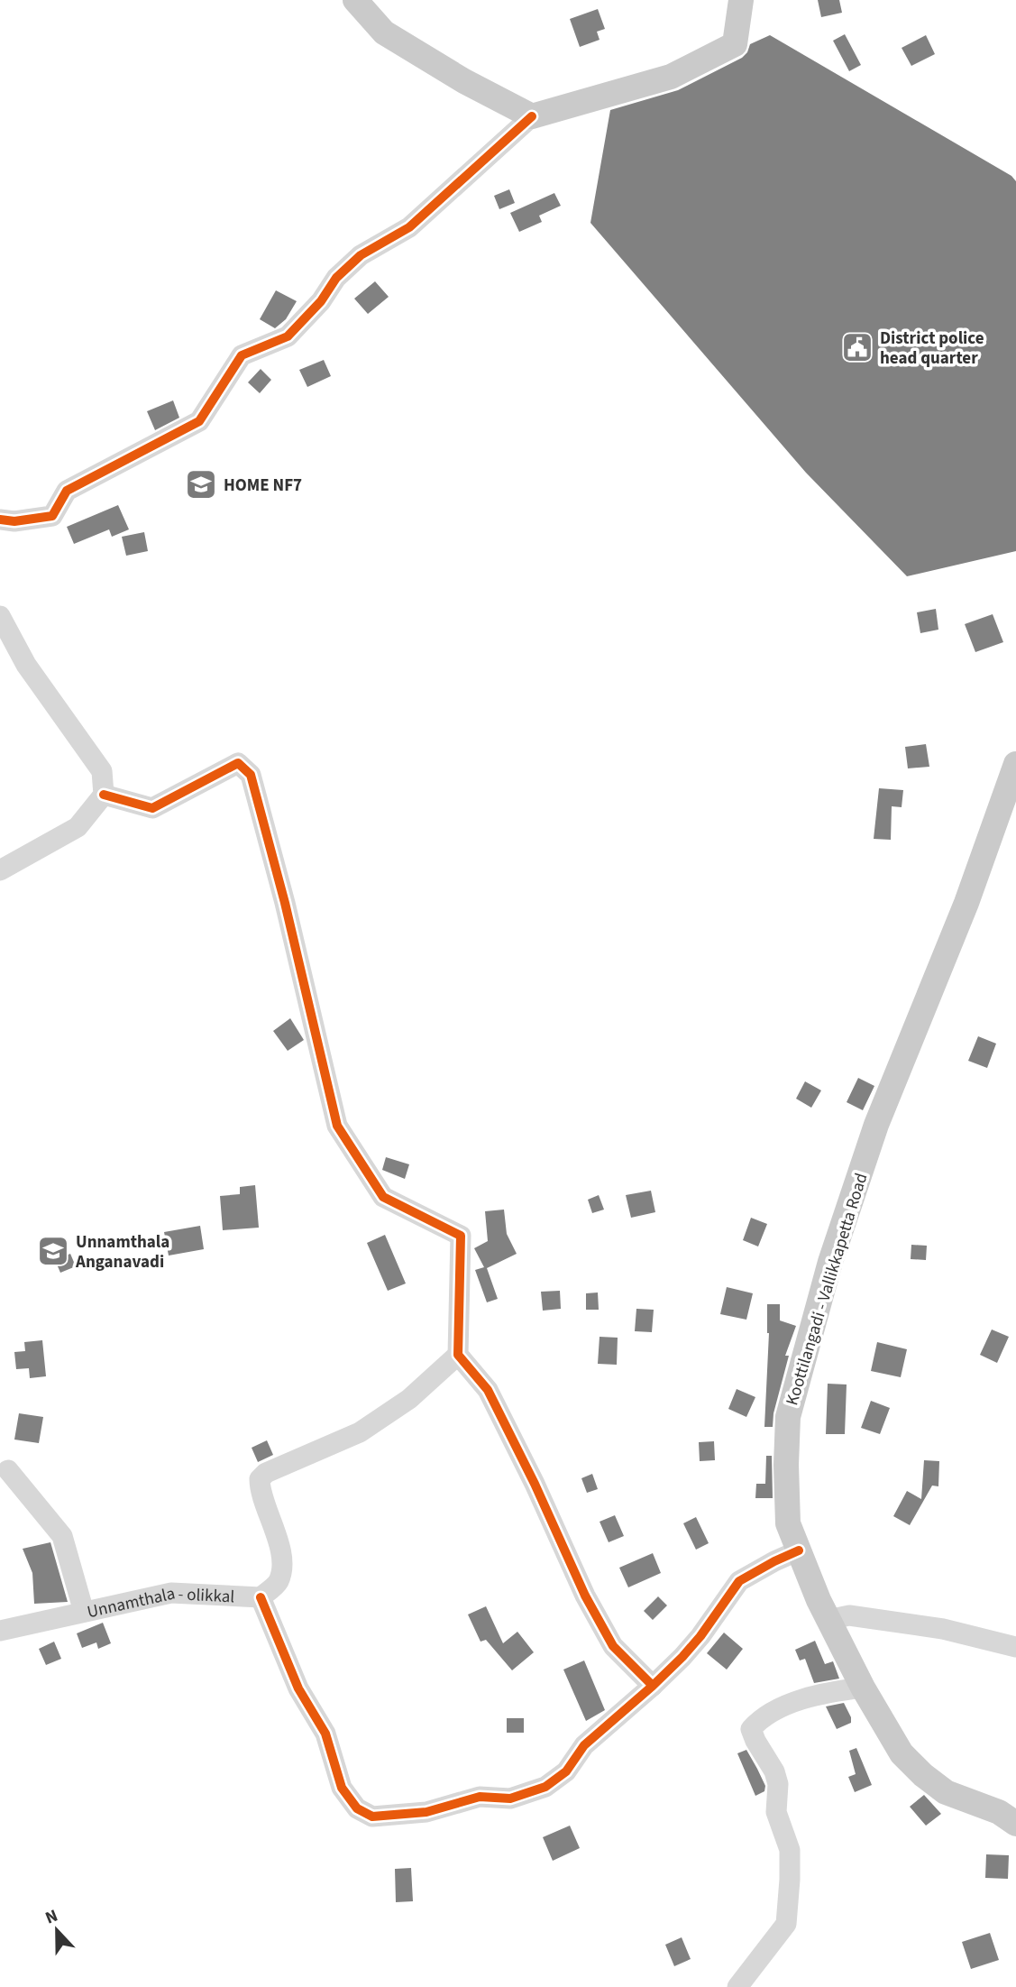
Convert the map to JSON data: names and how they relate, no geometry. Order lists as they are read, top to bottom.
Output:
{
  "streets": {
    "main road": ["Koottilangadi - Vallikkapetta Road"],
    "street": ["Unnamthala - olikkal"]
  },
  "places": {
    "public building": ["District police head quarter"],
    "school or university": ["HOME NF7", "Unnamthala Anganavadi"]
  },
  "north": "top"
}
